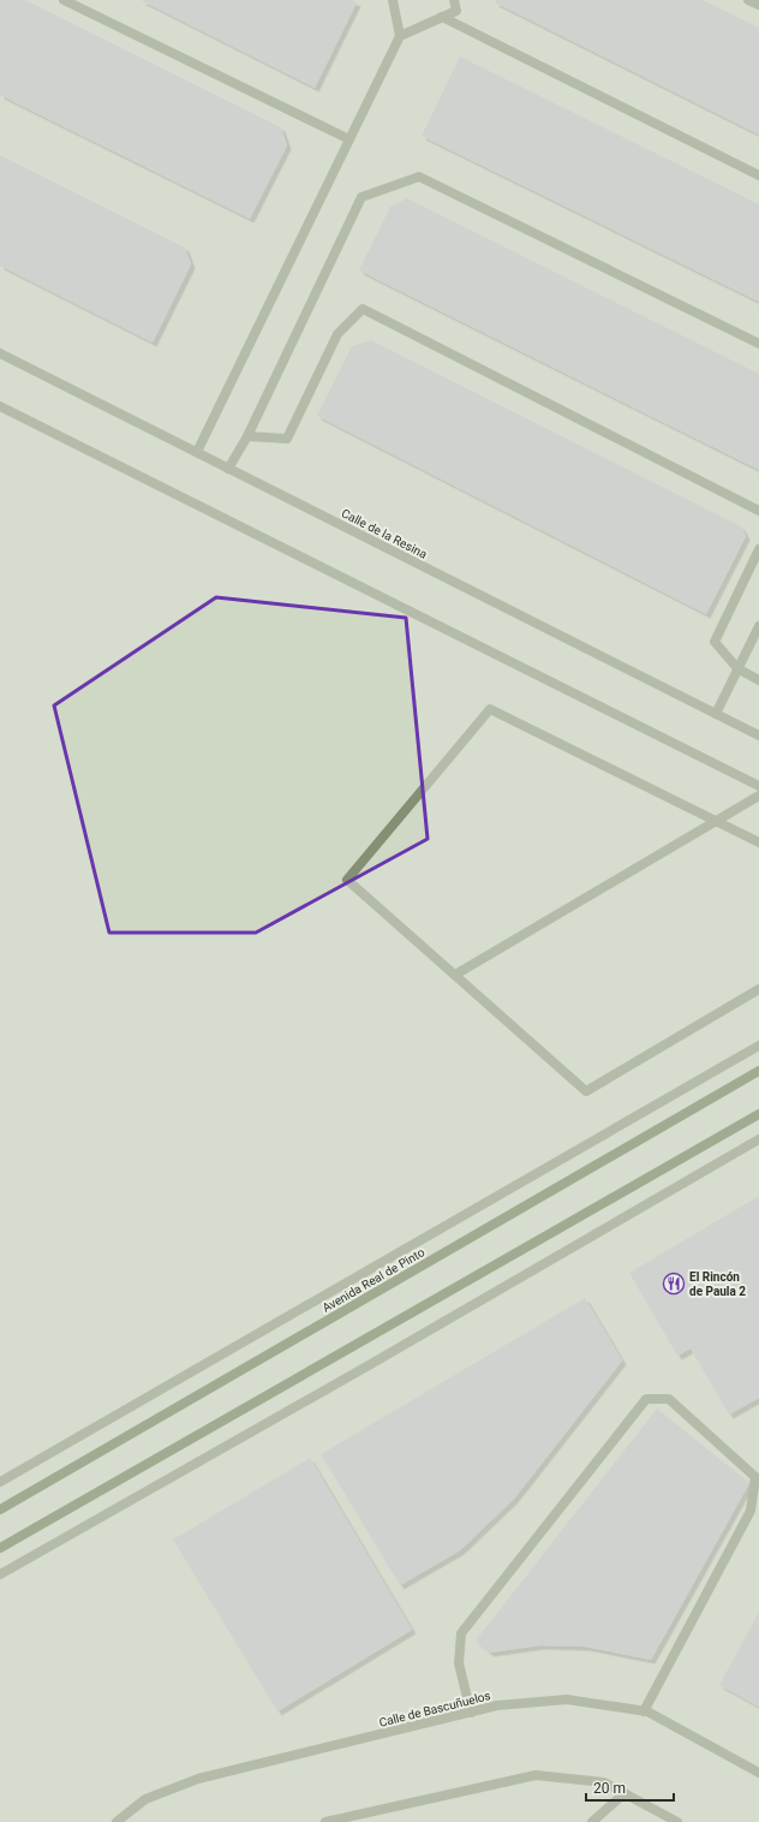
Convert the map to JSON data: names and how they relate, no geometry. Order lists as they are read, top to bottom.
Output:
{
  "streets": {
    "main road": ["Avenida Real de Pinto"],
    "street": ["Calle de la Resina", "Calle de Bascuñuelos"]
  },
  "places": {
    "restaurant": ["El Rincón de Paula 2"]
  },
  "scale_bar": "20 m"
}
